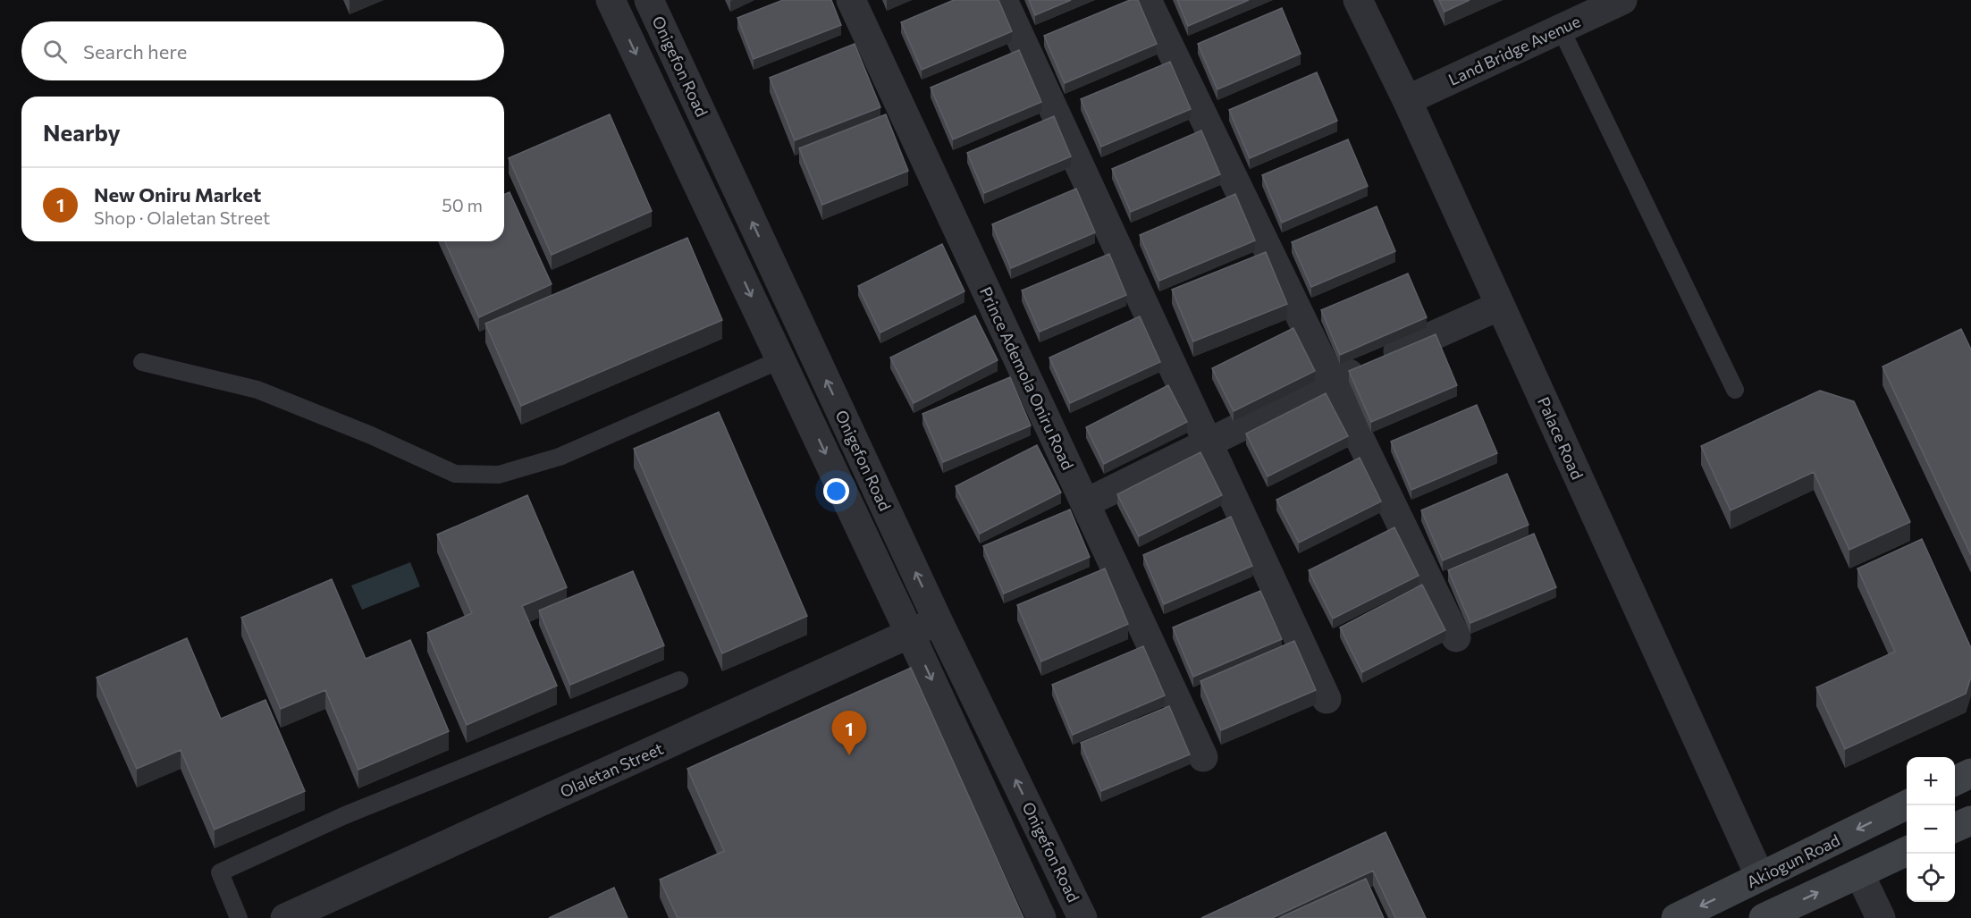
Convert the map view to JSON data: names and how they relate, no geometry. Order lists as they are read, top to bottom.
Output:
{
  "streets": {
    "street": [
      "Land Bridge Avenue",
      "Onigefon Road",
      "Prince Ademola Oniru Road",
      "Palace Road",
      "Olaletan Street",
      "Akiogun Road"
    ]
  },
  "crossings": [
    ["Land Bridge Avenue", "Palace Road"],
    ["Onigefon Road", "Olaletan Street"],
    ["Palace Road", "Akiogun Road"]
  ],
  "page": {
    "search": "Search here",
    "heading": "Nearby",
    "list": [
      {
        "mark": "1",
        "name": "New Oniru Market",
        "note": "Shop · Olaletan Street",
        "value": "50 m"
      }
    ],
    "pins": "1",
    "map_buttons": ["+", "−"]
  }
}
